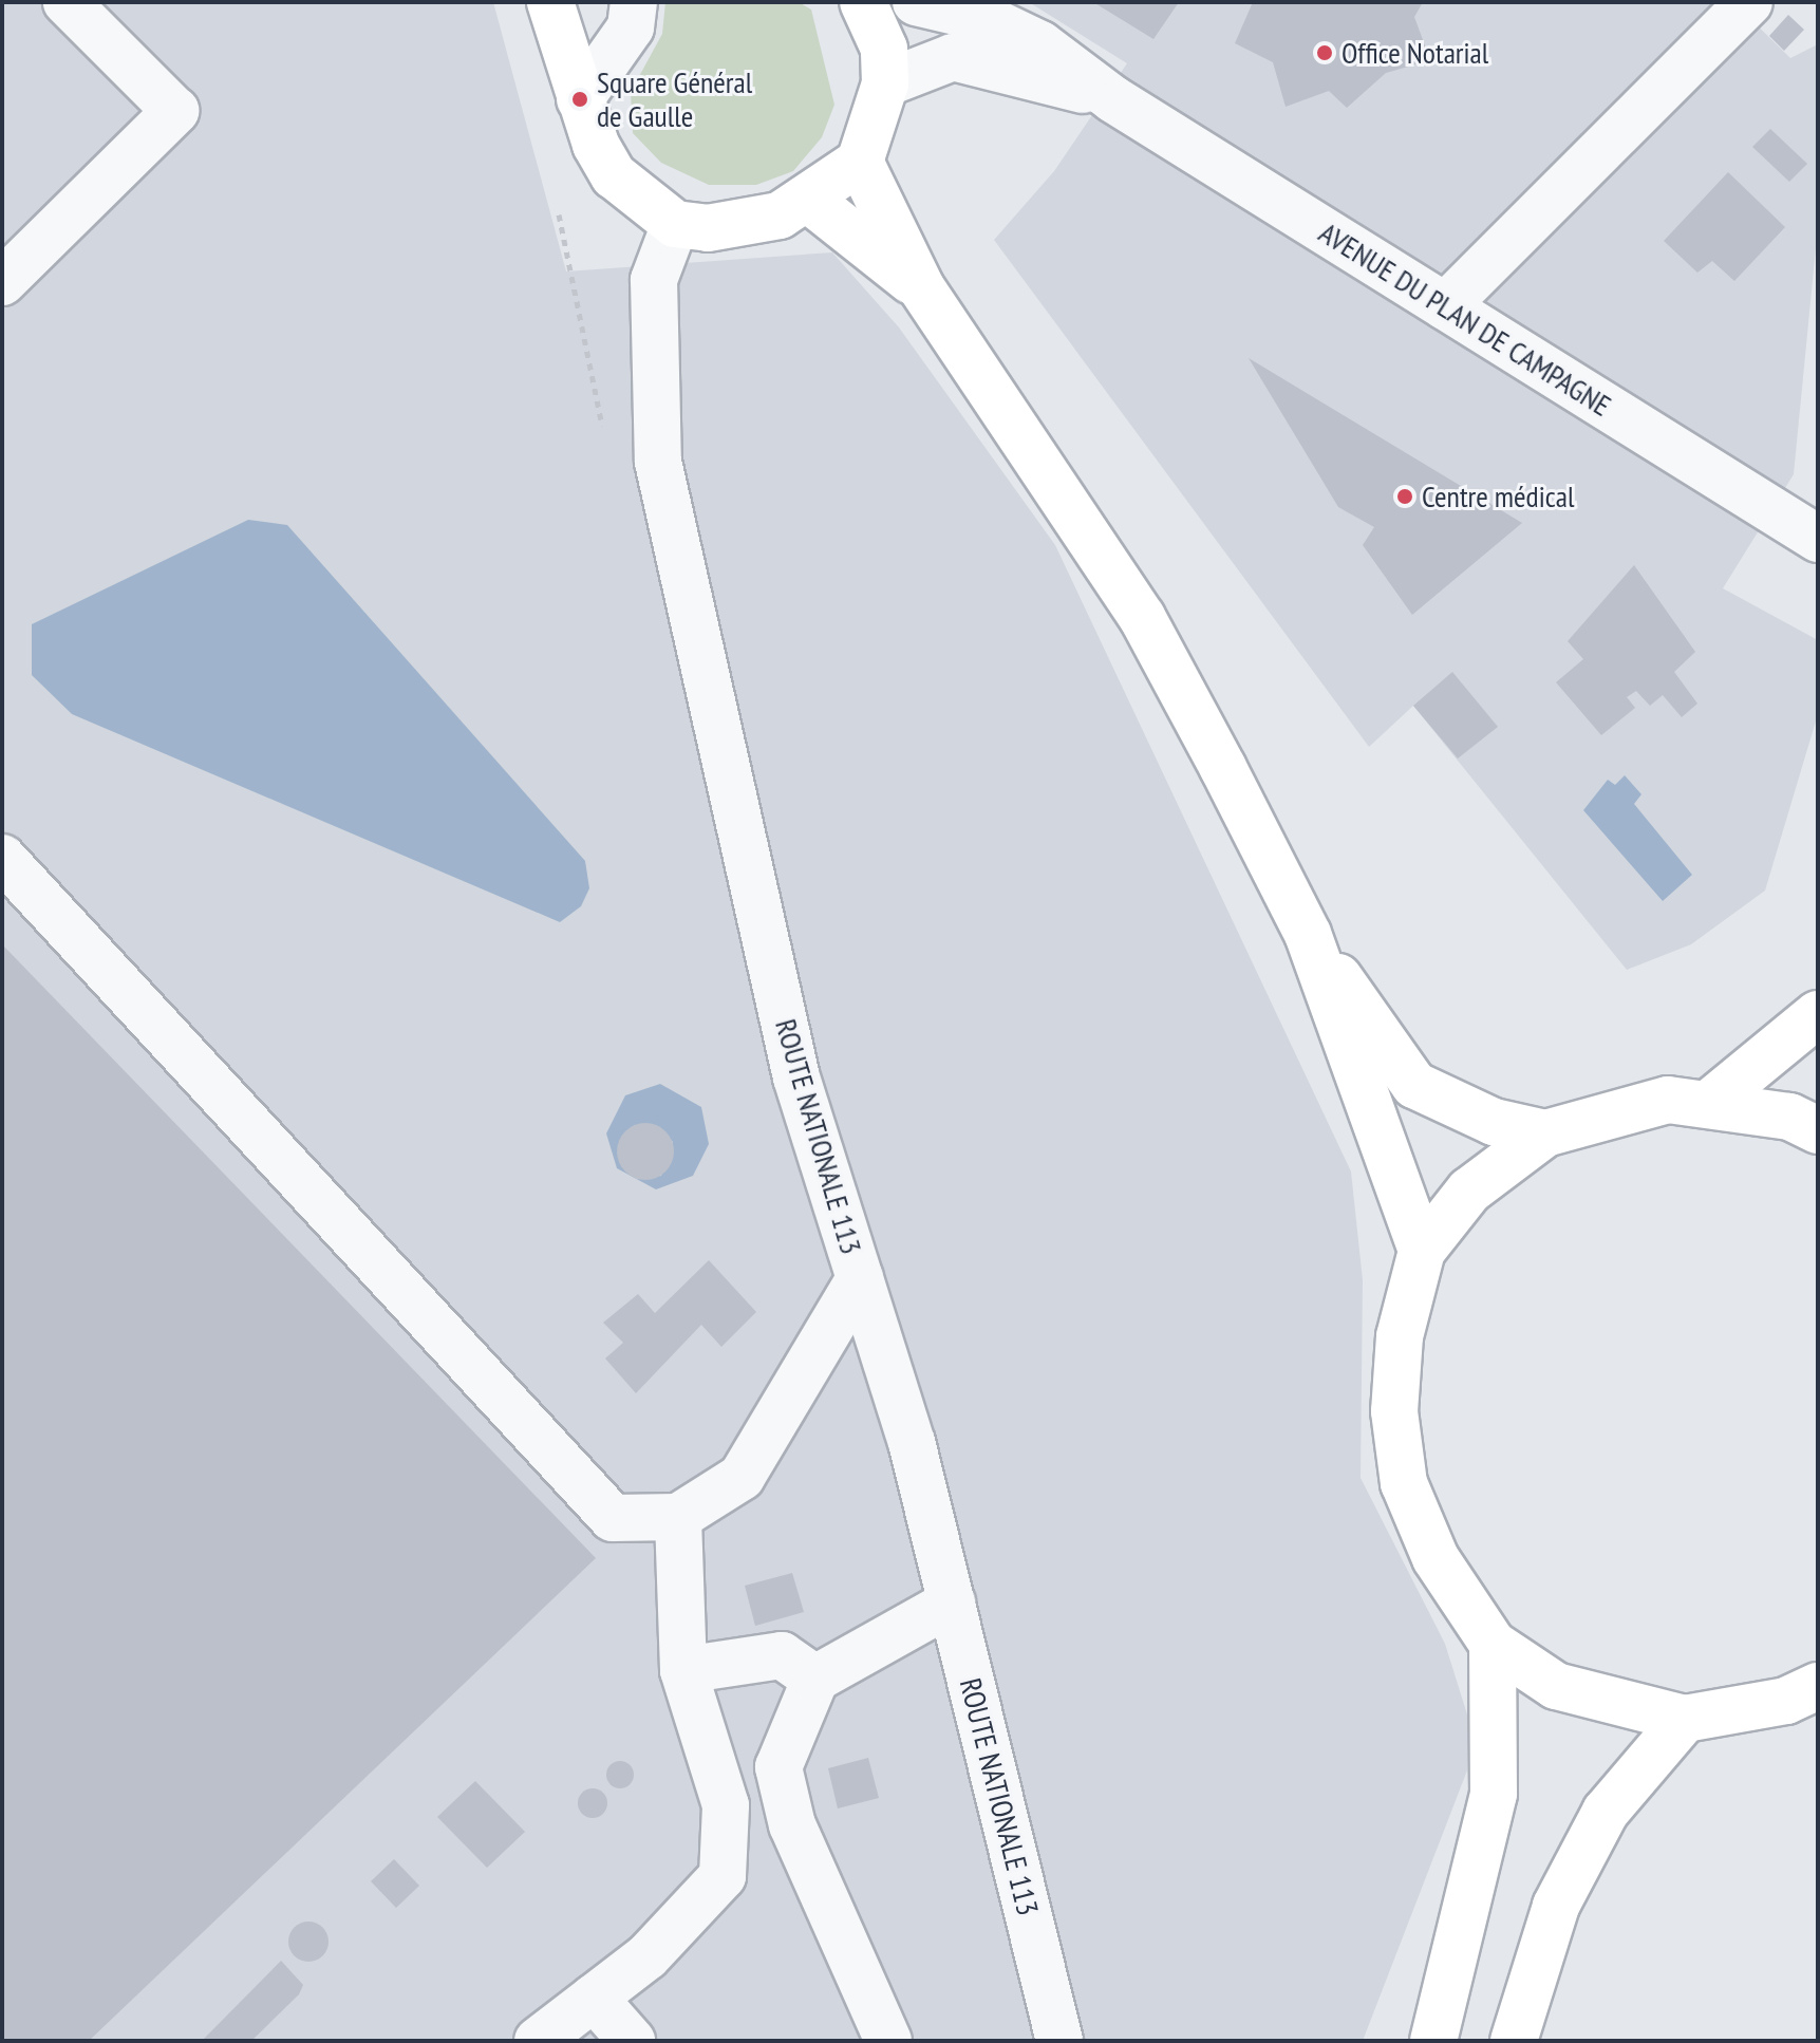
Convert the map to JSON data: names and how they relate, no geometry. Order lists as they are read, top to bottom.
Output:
{
  "streets": {
    "street": ["AVENUE DU PLAN DE CAMPAGNE", "ROUTE NATIONALE 113"]
  },
  "places": ["Office Notarial", "Square Général de Gaulle", "Centre médical"]
}
